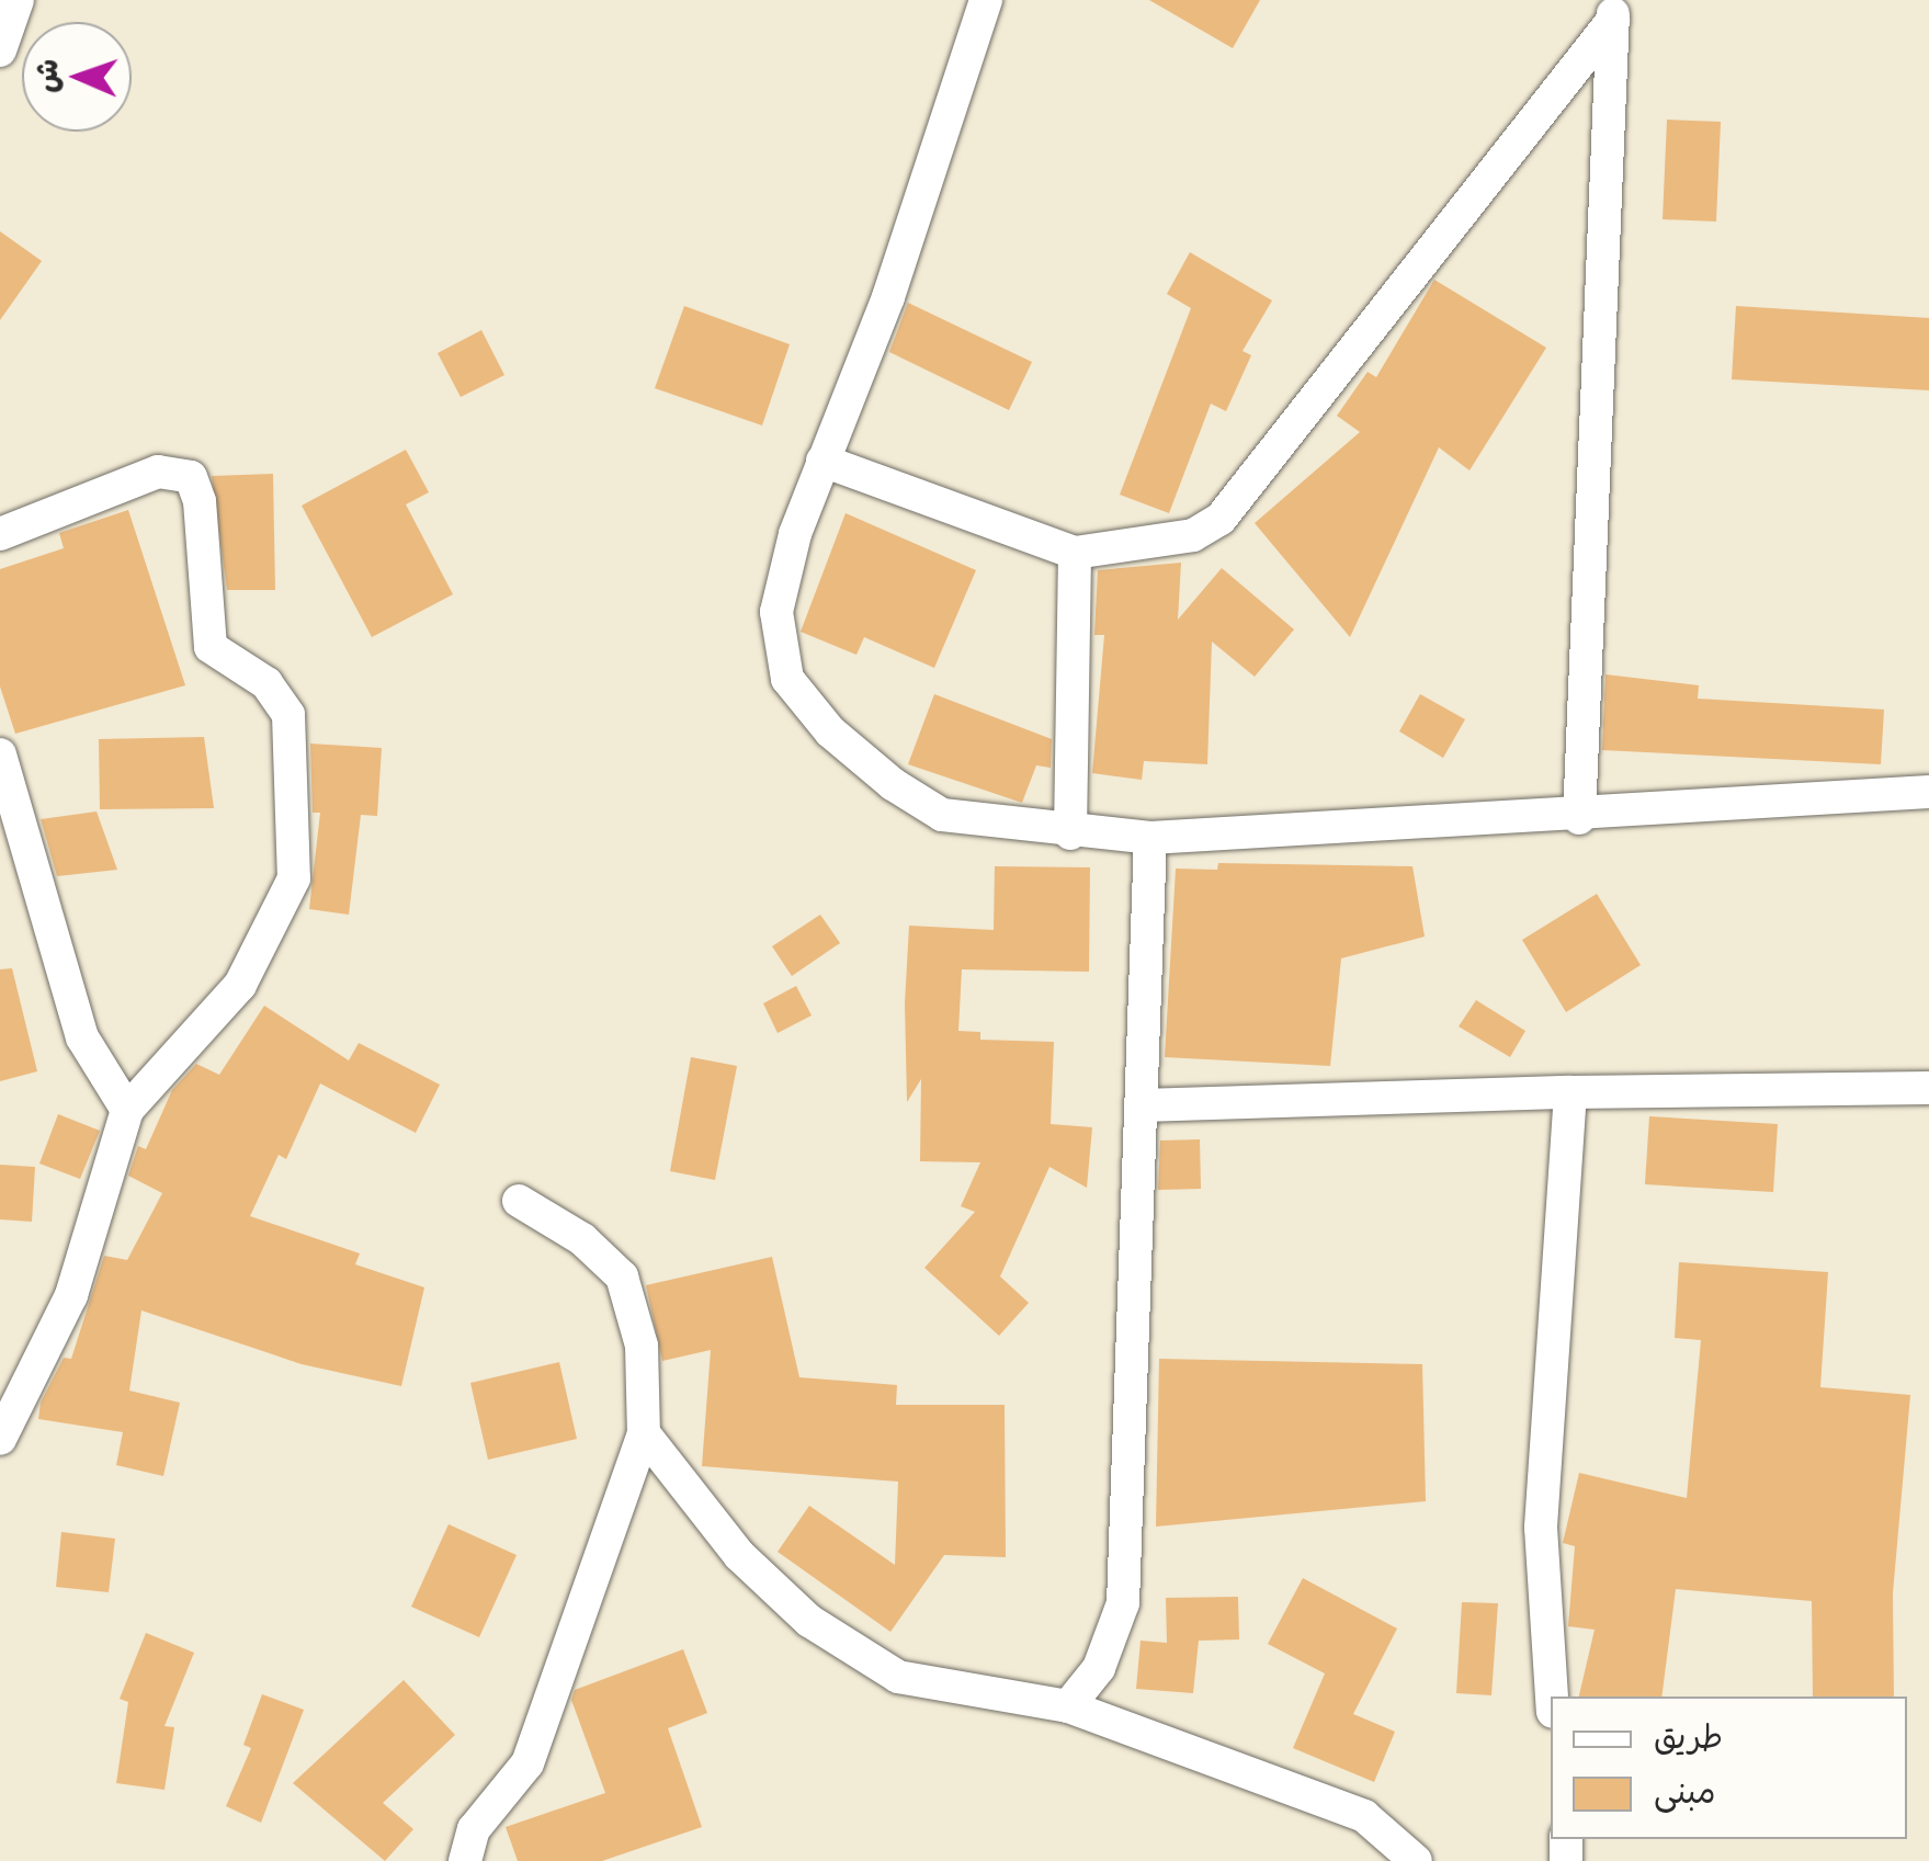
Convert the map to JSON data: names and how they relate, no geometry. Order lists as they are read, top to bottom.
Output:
{
  "legend": ["طريق", "مبنى"],
  "north": "left"
}
